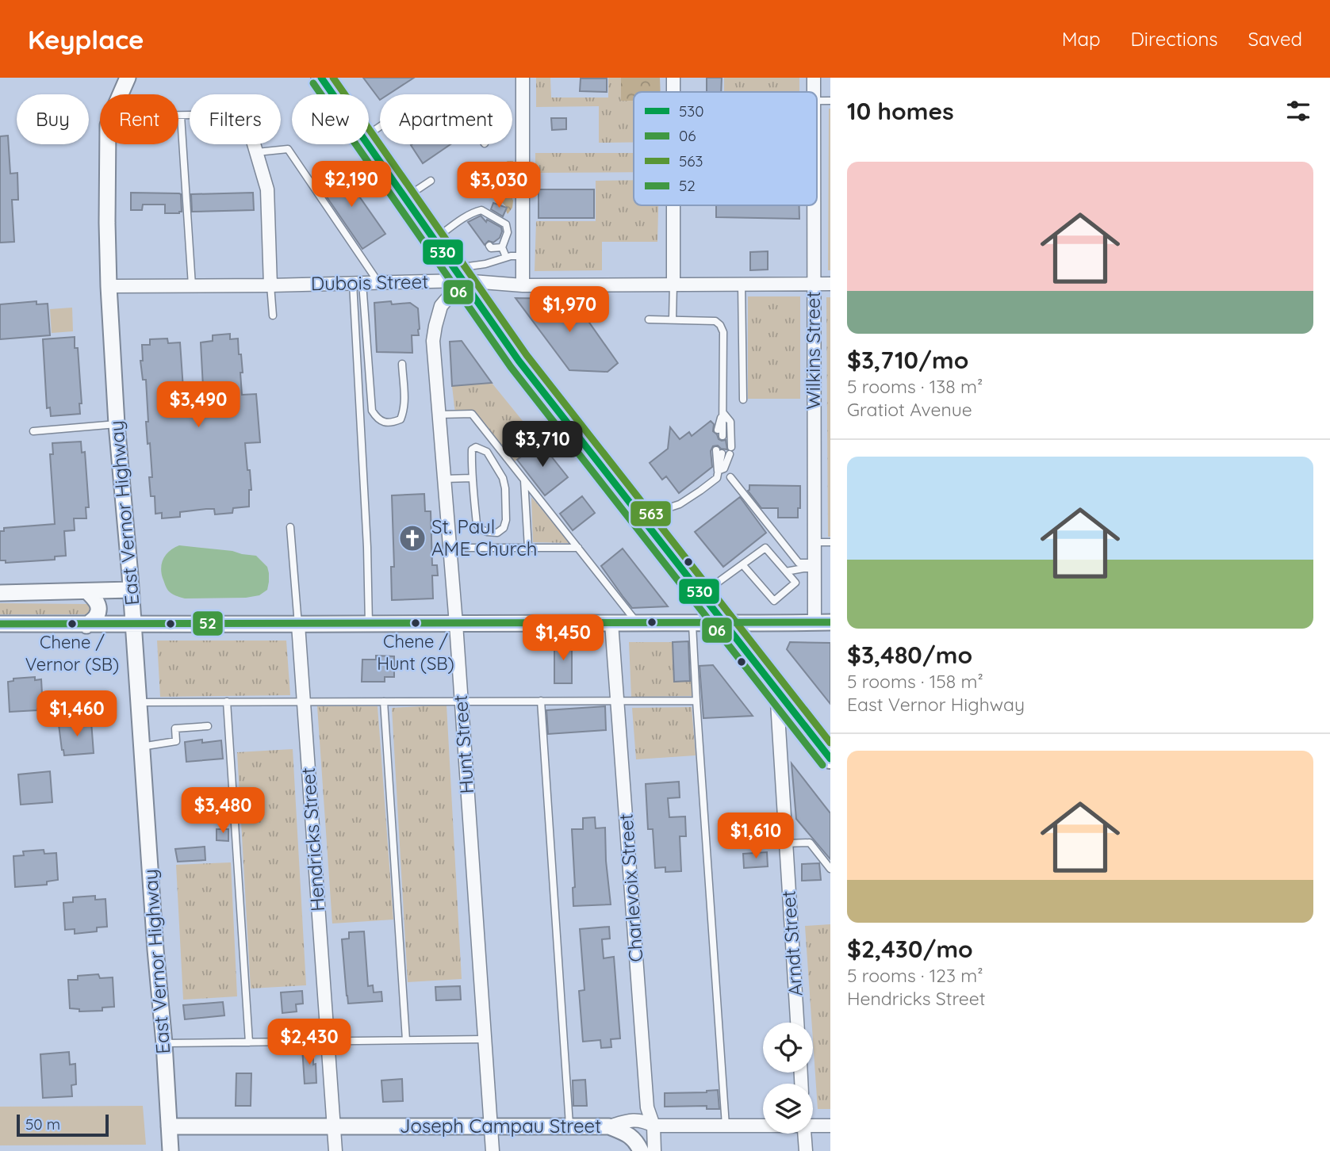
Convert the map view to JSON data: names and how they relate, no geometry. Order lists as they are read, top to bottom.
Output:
{
  "streets": {
    "street": [
      "Dubois Street",
      "Wilkins Street",
      "East Vernor Highway",
      "Hunt Street",
      "Hendricks Street",
      "Charlevoix Street",
      "Arndt Street",
      "Joseph Campau Street"
    ]
  },
  "crossings": [
    ["Dubois Street", "Wilkins Street"],
    ["Dubois Street", "East Vernor Highway"],
    ["Dubois Street", "Hunt Street"],
    ["East Vernor Highway", "Joseph Campau Street"],
    ["Hunt Street", "Joseph Campau Street"],
    ["Hendricks Street", "Joseph Campau Street"],
    ["Charlevoix Street", "Joseph Campau Street"]
  ],
  "places": {
    "church": ["St. Paul AME Church"],
    "other": ["Chene / Hunt (SB)", "Chene / Vernor (SB)"]
  },
  "lines": [
    "transit line 530",
    "transit line 563",
    "transit line 06",
    "transit line 52"
  ],
  "legend": [
    "530",
    "06",
    "563",
    "52"
  ],
  "scale_bar": "50 m",
  "page": {
    "header": "Keyplace",
    "nav": ["Map", "Directions", "Saved"],
    "heading": "10 homes",
    "chip": [
      "Buy",
      "Rent",
      "Filters",
      "New",
      "Apartment"
    ],
    "list": [
      {
        "name": "$3,710/mo",
        "note": "5 rooms · 138 m² · Gratiot Avenue"
      },
      {
        "name": "$3,480/mo",
        "note": "5 rooms · 158 m² · East Vernor Highway"
      },
      {
        "name": "$2,430/mo",
        "note": "5 rooms · 123 m² · Hendricks Street"
      }
    ],
    "price": [
      "$2,190",
      "$3,030",
      "$1,970",
      "$3,490",
      "$3,710",
      "$1,450",
      "$1,460",
      "$3,480",
      "$1,610",
      "$2,430"
    ],
    "scale": "50 m"
  }
}
